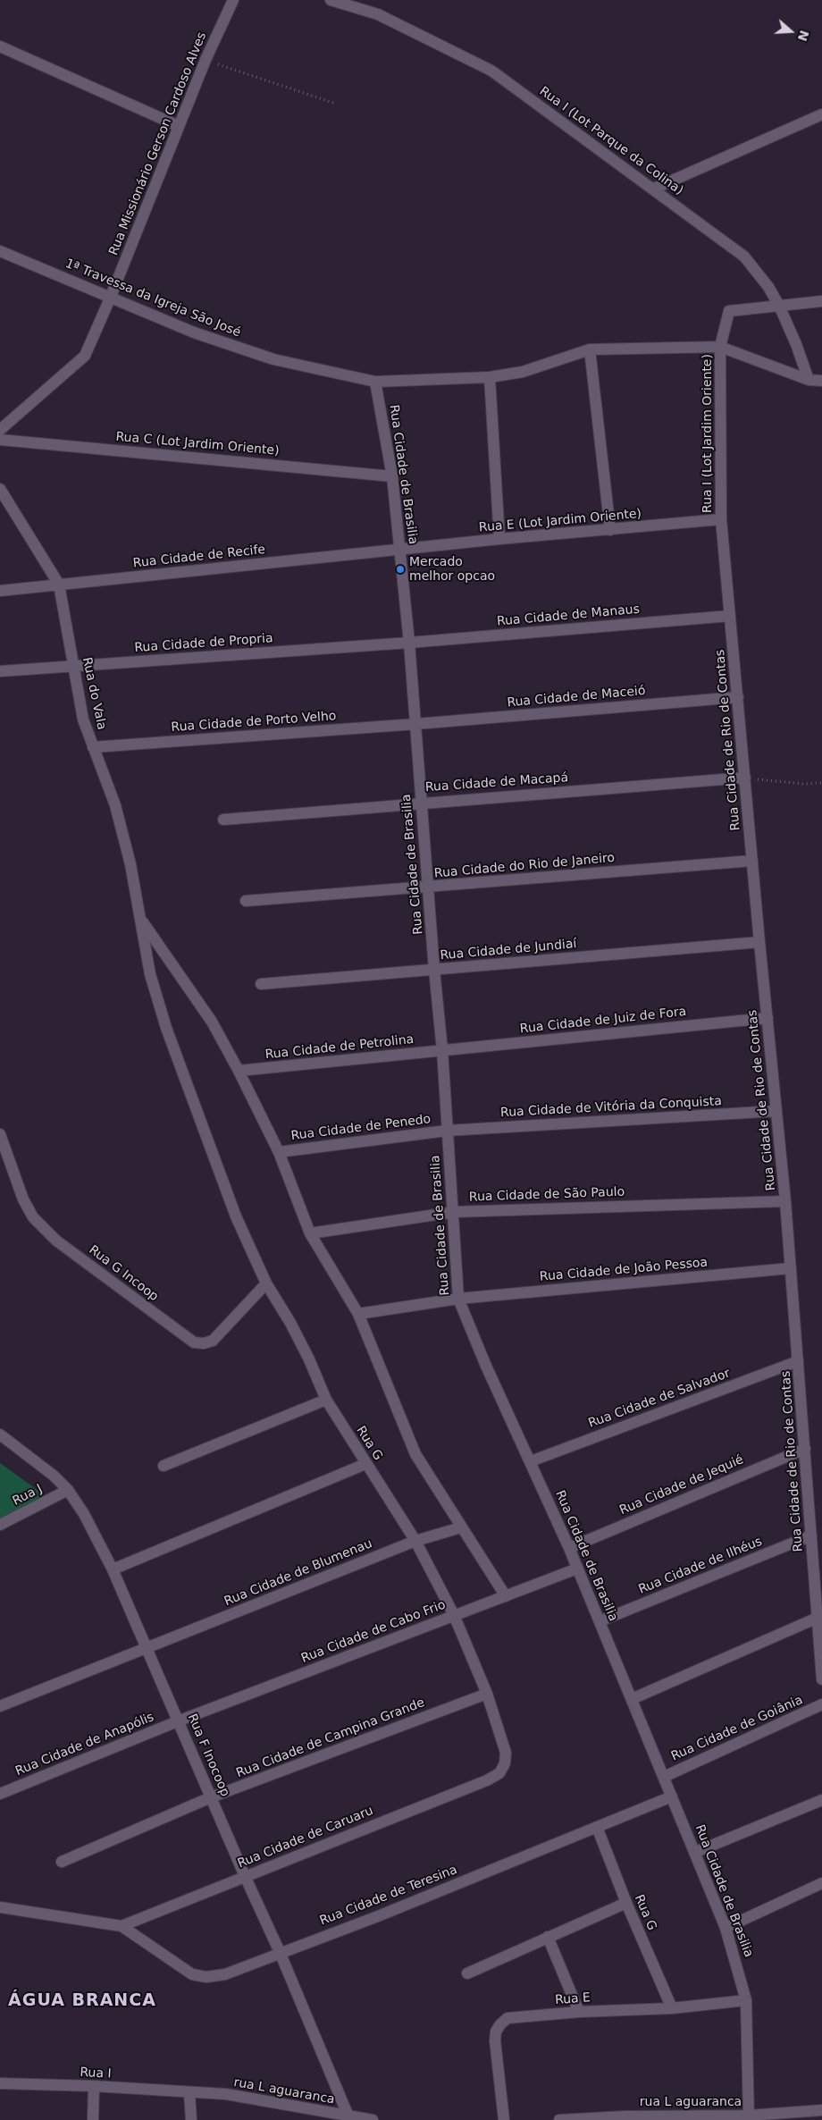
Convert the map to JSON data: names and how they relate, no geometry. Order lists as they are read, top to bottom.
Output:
{
  "streets": {
    "street": [
      "Rua I (Lot Parque da Colina)",
      "Rua Missionário Gerson Cardoso Alves",
      "1ª Travessa da Igreja São José",
      "Rua I (Lot Jardim Oriente)",
      "Rua C (Lot Jardim Oriente)",
      "Rua Cidade de Brasilia",
      "Rua E (Lot Jardim Oriente)",
      "Rua Cidade de Recife",
      "Rua Cidade de Manaus",
      "Rua Cidade de Propria",
      "Rua do Vala",
      "Rua Cidade de Maceió",
      "Rua Cidade de Porto Velho",
      "Rua Cidade de Rio de Contas",
      "Rua Cidade de Macapá",
      "Rua Cidade do Rio de Janeiro",
      "Rua Cidade de Jundiaí",
      "Rua Cidade de Juiz de Fora",
      "Rua Cidade de Petrolina",
      "Rua Cidade de Vitória da Conquista",
      "Rua Cidade de Penedo",
      "Rua Cidade de São Paulo",
      "Rua Cidade de João Pessoa",
      "Rua G Incoop",
      "Rua Cidade de Salvador",
      "Rua G",
      "Rua Cidade de Jequié",
      "Rua J",
      "Rua Cidade de Ilhéus",
      "Rua Cidade de Blumenau",
      "Rua Cidade de Cabo Frio",
      "Rua Cidade de Goiânia",
      "Rua Cidade de Campina Grande",
      "Rua Cidade de Anapólis",
      "Rua F Inocoop",
      "Rua Cidade de Caruaru",
      "Rua Cidade de Teresina",
      "Rua E",
      "Rua I",
      "rua L aguaranca"
    ]
  },
  "crossings": [
    ["Rua I (Lot Parque da Colina)", "Rua I (Lot Jardim Oriente)"],
    ["Rua Missionário Gerson Cardoso Alves", "1ª Travessa da Igreja São José"],
    ["1ª Travessa da Igreja São José", "Rua I (Lot Jardim Oriente)"],
    ["1ª Travessa da Igreja São José", "Rua Cidade de Brasilia"],
    ["Rua I (Lot Jardim Oriente)", "Rua E (Lot Jardim Oriente)"],
    ["Rua I (Lot Jardim Oriente)", "Rua Cidade de Rio de Contas"],
    ["Rua C (Lot Jardim Oriente)", "Rua Cidade de Brasilia"],
    ["Rua Cidade de Brasilia", "Rua E (Lot Jardim Oriente)"],
    ["Rua Cidade de Brasilia", "Rua Cidade de Recife"],
    ["Rua Cidade de Brasilia", "Rua Cidade de Manaus"],
    ["Rua Cidade de Brasilia", "Rua Cidade de Propria"],
    ["Rua Cidade de Brasilia", "Rua Cidade de Maceió"],
    ["Rua Cidade de Brasilia", "Rua Cidade de Porto Velho"],
    ["Rua Cidade de Brasilia", "Rua Cidade de Macapá"],
    ["Rua Cidade de Brasilia", "Rua Cidade do Rio de Janeiro"],
    ["Rua Cidade de Brasilia", "Rua Cidade de Jundiaí"],
    ["Rua Cidade de Brasilia", "Rua Cidade de Juiz de Fora"],
    ["Rua Cidade de Brasilia", "Rua Cidade de Petrolina"],
    ["Rua Cidade de Brasilia", "Rua Cidade de Vitória da Conquista"],
    ["Rua Cidade de Brasilia", "Rua Cidade de Penedo"],
    ["Rua Cidade de Brasilia", "Rua Cidade de São Paulo"],
    ["Rua Cidade de Brasilia", "Rua Cidade de João Pessoa"],
    ["Rua Cidade de Brasilia", "Rua Cidade de Salvador"],
    ["Rua Cidade de Brasilia", "Rua Cidade de Jequié"],
    ["Rua Cidade de Brasilia", "Rua Cidade de Ilhéus"],
    ["Rua Cidade de Brasilia", "Rua Cidade de Cabo Frio"],
    ["Rua Cidade de Brasilia", "Rua Cidade de Goiânia"],
    ["Rua Cidade de Brasilia", "Rua Cidade de Teresina"],
    ["Rua Cidade de Brasilia", "Rua E"],
    ["Rua Cidade de Brasilia", "rua L aguaranca"],
    ["Rua E (Lot Jardim Oriente)", "Rua Cidade de Recife"],
    ["Rua E (Lot Jardim Oriente)", "Rua Cidade de Rio de Contas"],
    ["Rua Cidade de Recife", "Rua do Vala"],
    ["Rua Cidade de Manaus", "Rua Cidade de Propria"],
    ["Rua Cidade de Manaus", "Rua Cidade de Rio de Contas"],
    ["Rua Cidade de Propria", "Rua do Vala"],
    ["Rua do Vala", "Rua Cidade de Porto Velho"],
    ["Rua do Vala", "Rua G"],
    ["Rua Cidade de Maceió", "Rua Cidade de Porto Velho"],
    ["Rua Cidade de Maceió", "Rua Cidade de Rio de Contas"],
    ["Rua Cidade de Rio de Contas", "Rua Cidade de Macapá"],
    ["Rua Cidade de Rio de Contas", "Rua Cidade do Rio de Janeiro"],
    ["Rua Cidade de Rio de Contas", "Rua Cidade de Jundiaí"],
    ["Rua Cidade de Rio de Contas", "Rua Cidade de Juiz de Fora"],
    ["Rua Cidade de Rio de Contas", "Rua Cidade de Vitória da Conquista"],
    ["Rua Cidade de Rio de Contas", "Rua Cidade de São Paulo"],
    ["Rua Cidade de Rio de Contas", "Rua Cidade de João Pessoa"],
    ["Rua Cidade de Rio de Contas", "Rua Cidade de Salvador"],
    ["Rua Cidade de Rio de Contas", "Rua Cidade de Jequié"],
    ["Rua Cidade de Rio de Contas", "Rua Cidade de Ilhéus"],
    ["Rua Cidade de Juiz de Fora", "Rua Cidade de Petrolina"],
    ["Rua Cidade de Vitória da Conquista", "Rua Cidade de Penedo"],
    ["Rua G Incoop", "Rua G"],
    ["Rua G", "Rua Cidade de Blumenau"],
    ["Rua G", "Rua Cidade de Cabo Frio"],
    ["Rua G", "Rua Cidade de Campina Grande"],
    ["Rua G", "Rua Cidade de Caruaru"],
    ["Rua G", "Rua Cidade de Teresina"],
    ["Rua G", "Rua E"],
    ["Rua J", "Rua F Inocoop"],
    ["Rua Cidade de Blumenau", "Rua F Inocoop"],
    ["Rua Cidade de Cabo Frio", "Rua Cidade de Anapólis"],
    ["Rua Cidade de Cabo Frio", "Rua F Inocoop"],
    ["Rua Cidade de Campina Grande", "Rua F Inocoop"],
    ["Rua Cidade de Anapólis", "Rua F Inocoop"],
    ["Rua F Inocoop", "Rua Cidade de Caruaru"],
    ["Rua F Inocoop", "Rua Cidade de Teresina"],
    ["Rua F Inocoop", "rua L aguaranca"],
    ["Rua Cidade de Caruaru", "Rua Cidade de Teresina"],
    ["Rua I", "rua L aguaranca"]
  ],
  "districts": ["ÁGUA BRANCA"],
  "places": ["Mercado melhor opcao"],
  "north": "right"
}
